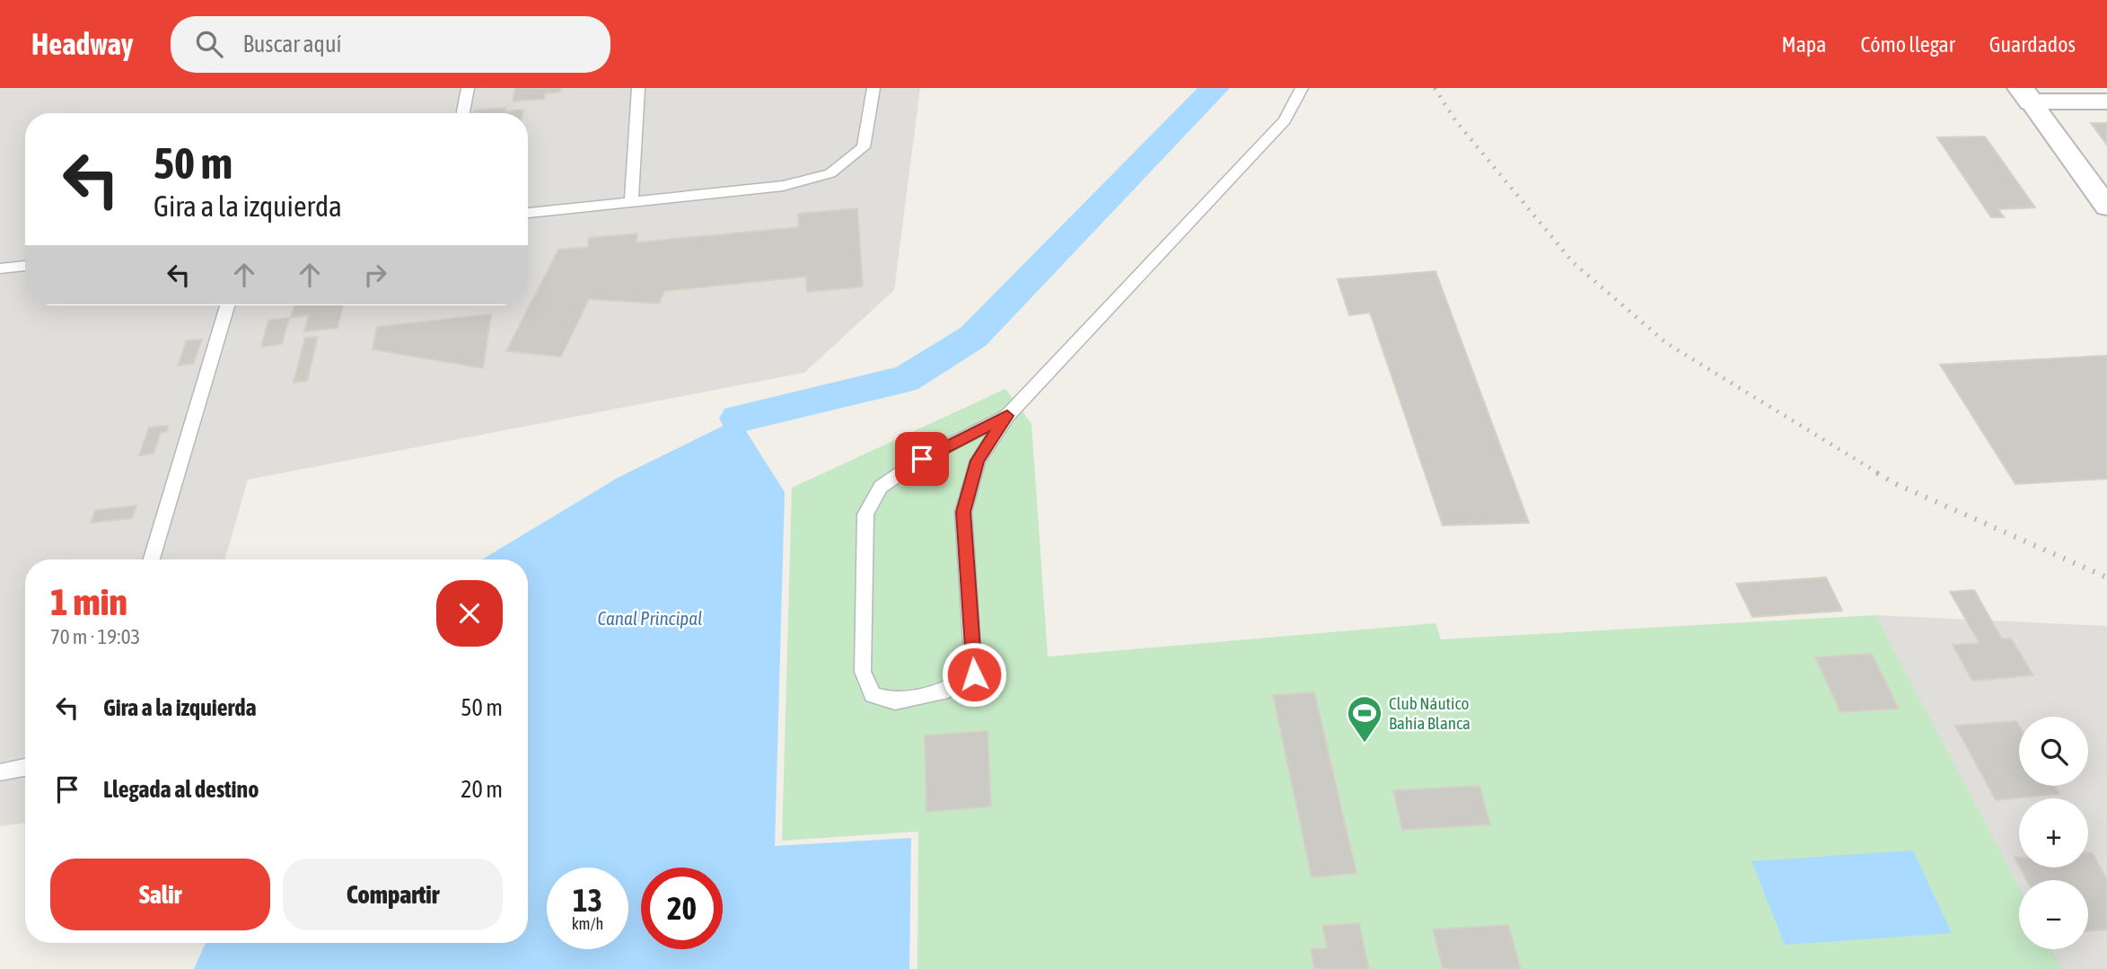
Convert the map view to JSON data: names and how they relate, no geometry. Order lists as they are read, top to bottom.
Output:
{
  "water": ["Canal Principal"],
  "places": {
    "sports": ["Club Náutico Bahía Blanca"]
  },
  "page": {
    "header": "Headway",
    "search": "Buscar aquí",
    "nav": ["Mapa", "Cómo llegar", "Guardados"],
    "turn": ["50 m", "Gira a la izquierda"],
    "heading": ["1 min", "70 m · 19:03"],
    "list": [
      {
        "name": "Gira a la izquierda",
        "value": "50 m"
      },
      {
        "name": "Llegada al destino",
        "value": "20 m"
      }
    ],
    "map_buttons": ["+", "−"],
    "buttons": ["Salir", "Compartir"],
    "speed": "13 km/h",
    "limit": "20"
  }
}
